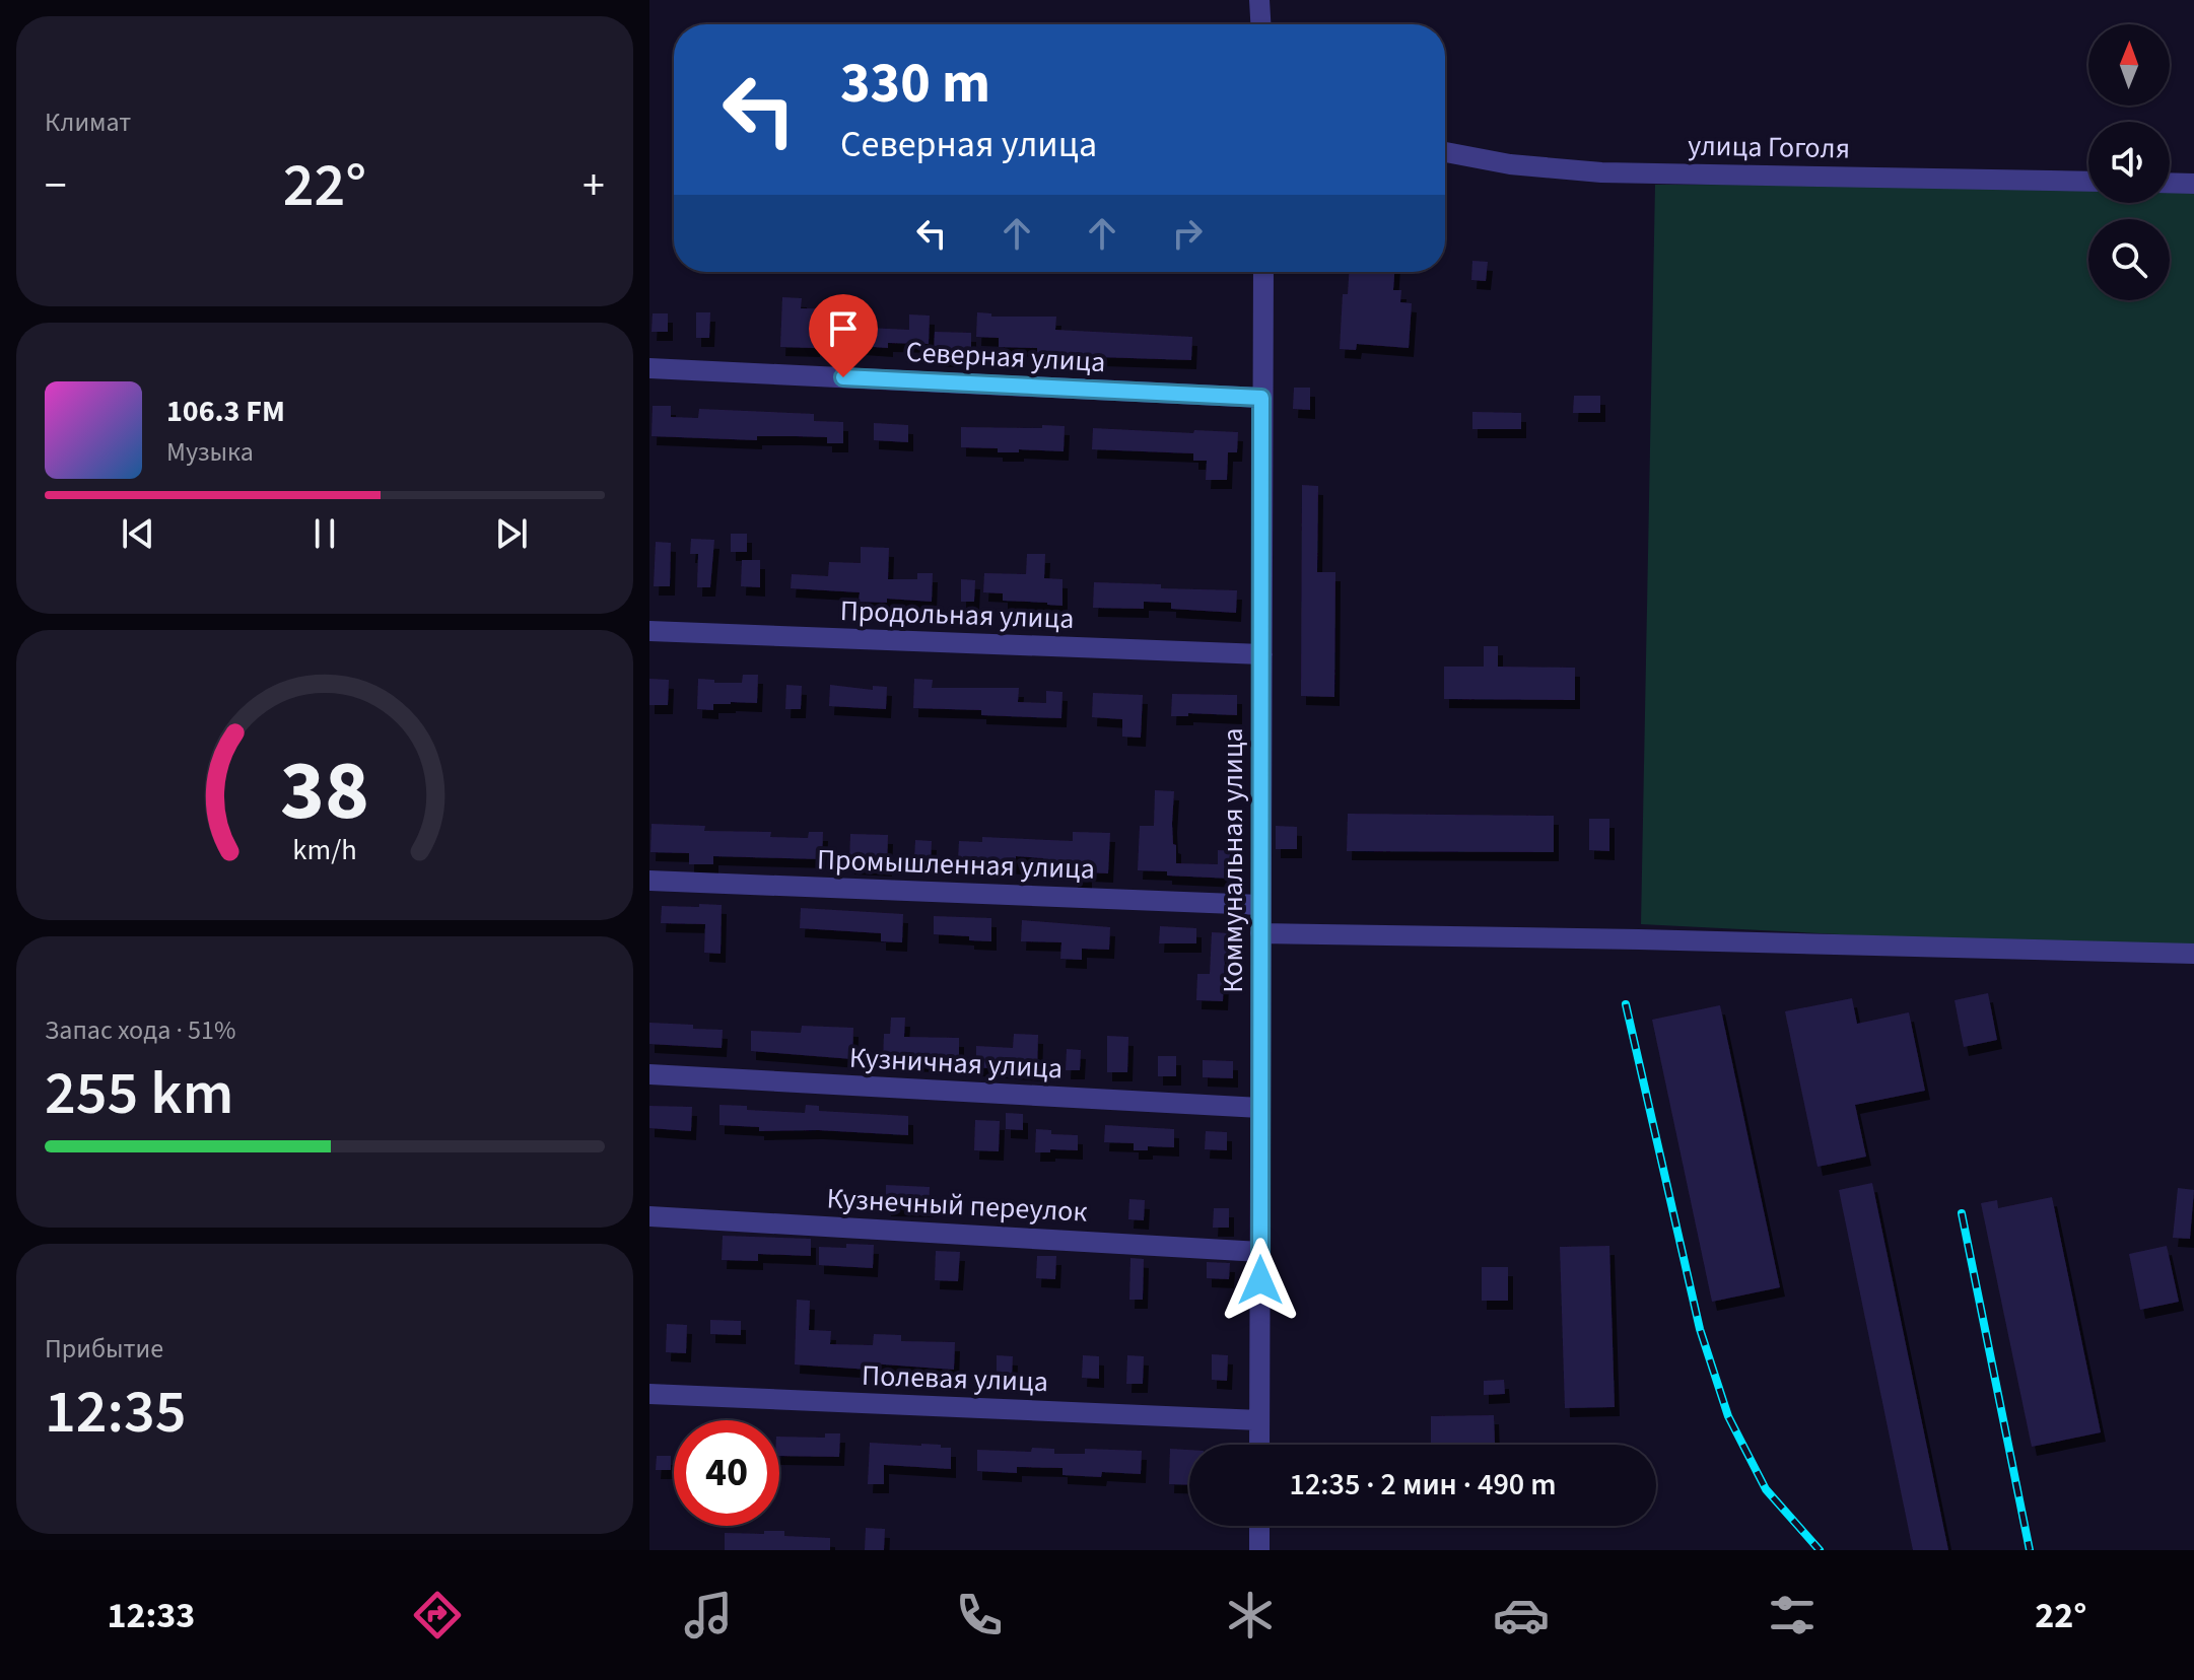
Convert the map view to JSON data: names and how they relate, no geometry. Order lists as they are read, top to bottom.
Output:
{
  "streets": {
    "street": [
      "улица Гоголя",
      "Северная улица",
      "Продольная улица",
      "Коммунальная улица",
      "Промышленная улица",
      "Кузничная улица",
      "Кузнечный переулок",
      "Полевая улица"
    ]
  },
  "crossings": [
    ["Северная улица", "Коммунальная улица"],
    ["Продольная улица", "Коммунальная улица"],
    ["Коммунальная улица", "Промышленная улица"],
    ["Коммунальная улица", "Кузничная улица"],
    ["Коммунальная улица", "Кузнечный переулок"],
    ["Коммунальная улица", "Полевая улица"]
  ],
  "north": "top",
  "page": {
    "tile": [
      "Климат",
      ["Запас хода · 51%", "255 km"],
      ["Прибытие", "12:35"]
    ],
    "turn": ["330 m", "Северная улица"],
    "heat": ["−", "22°", "+"],
    "song": ["106.3 FM", "Музыка"],
    "limit": "40",
    "trip": "12:35 · 2 мин · 490 m",
    "tabs": ["12:33", "22°"],
    "gauge": ["38", "km/h"]
  }
}
